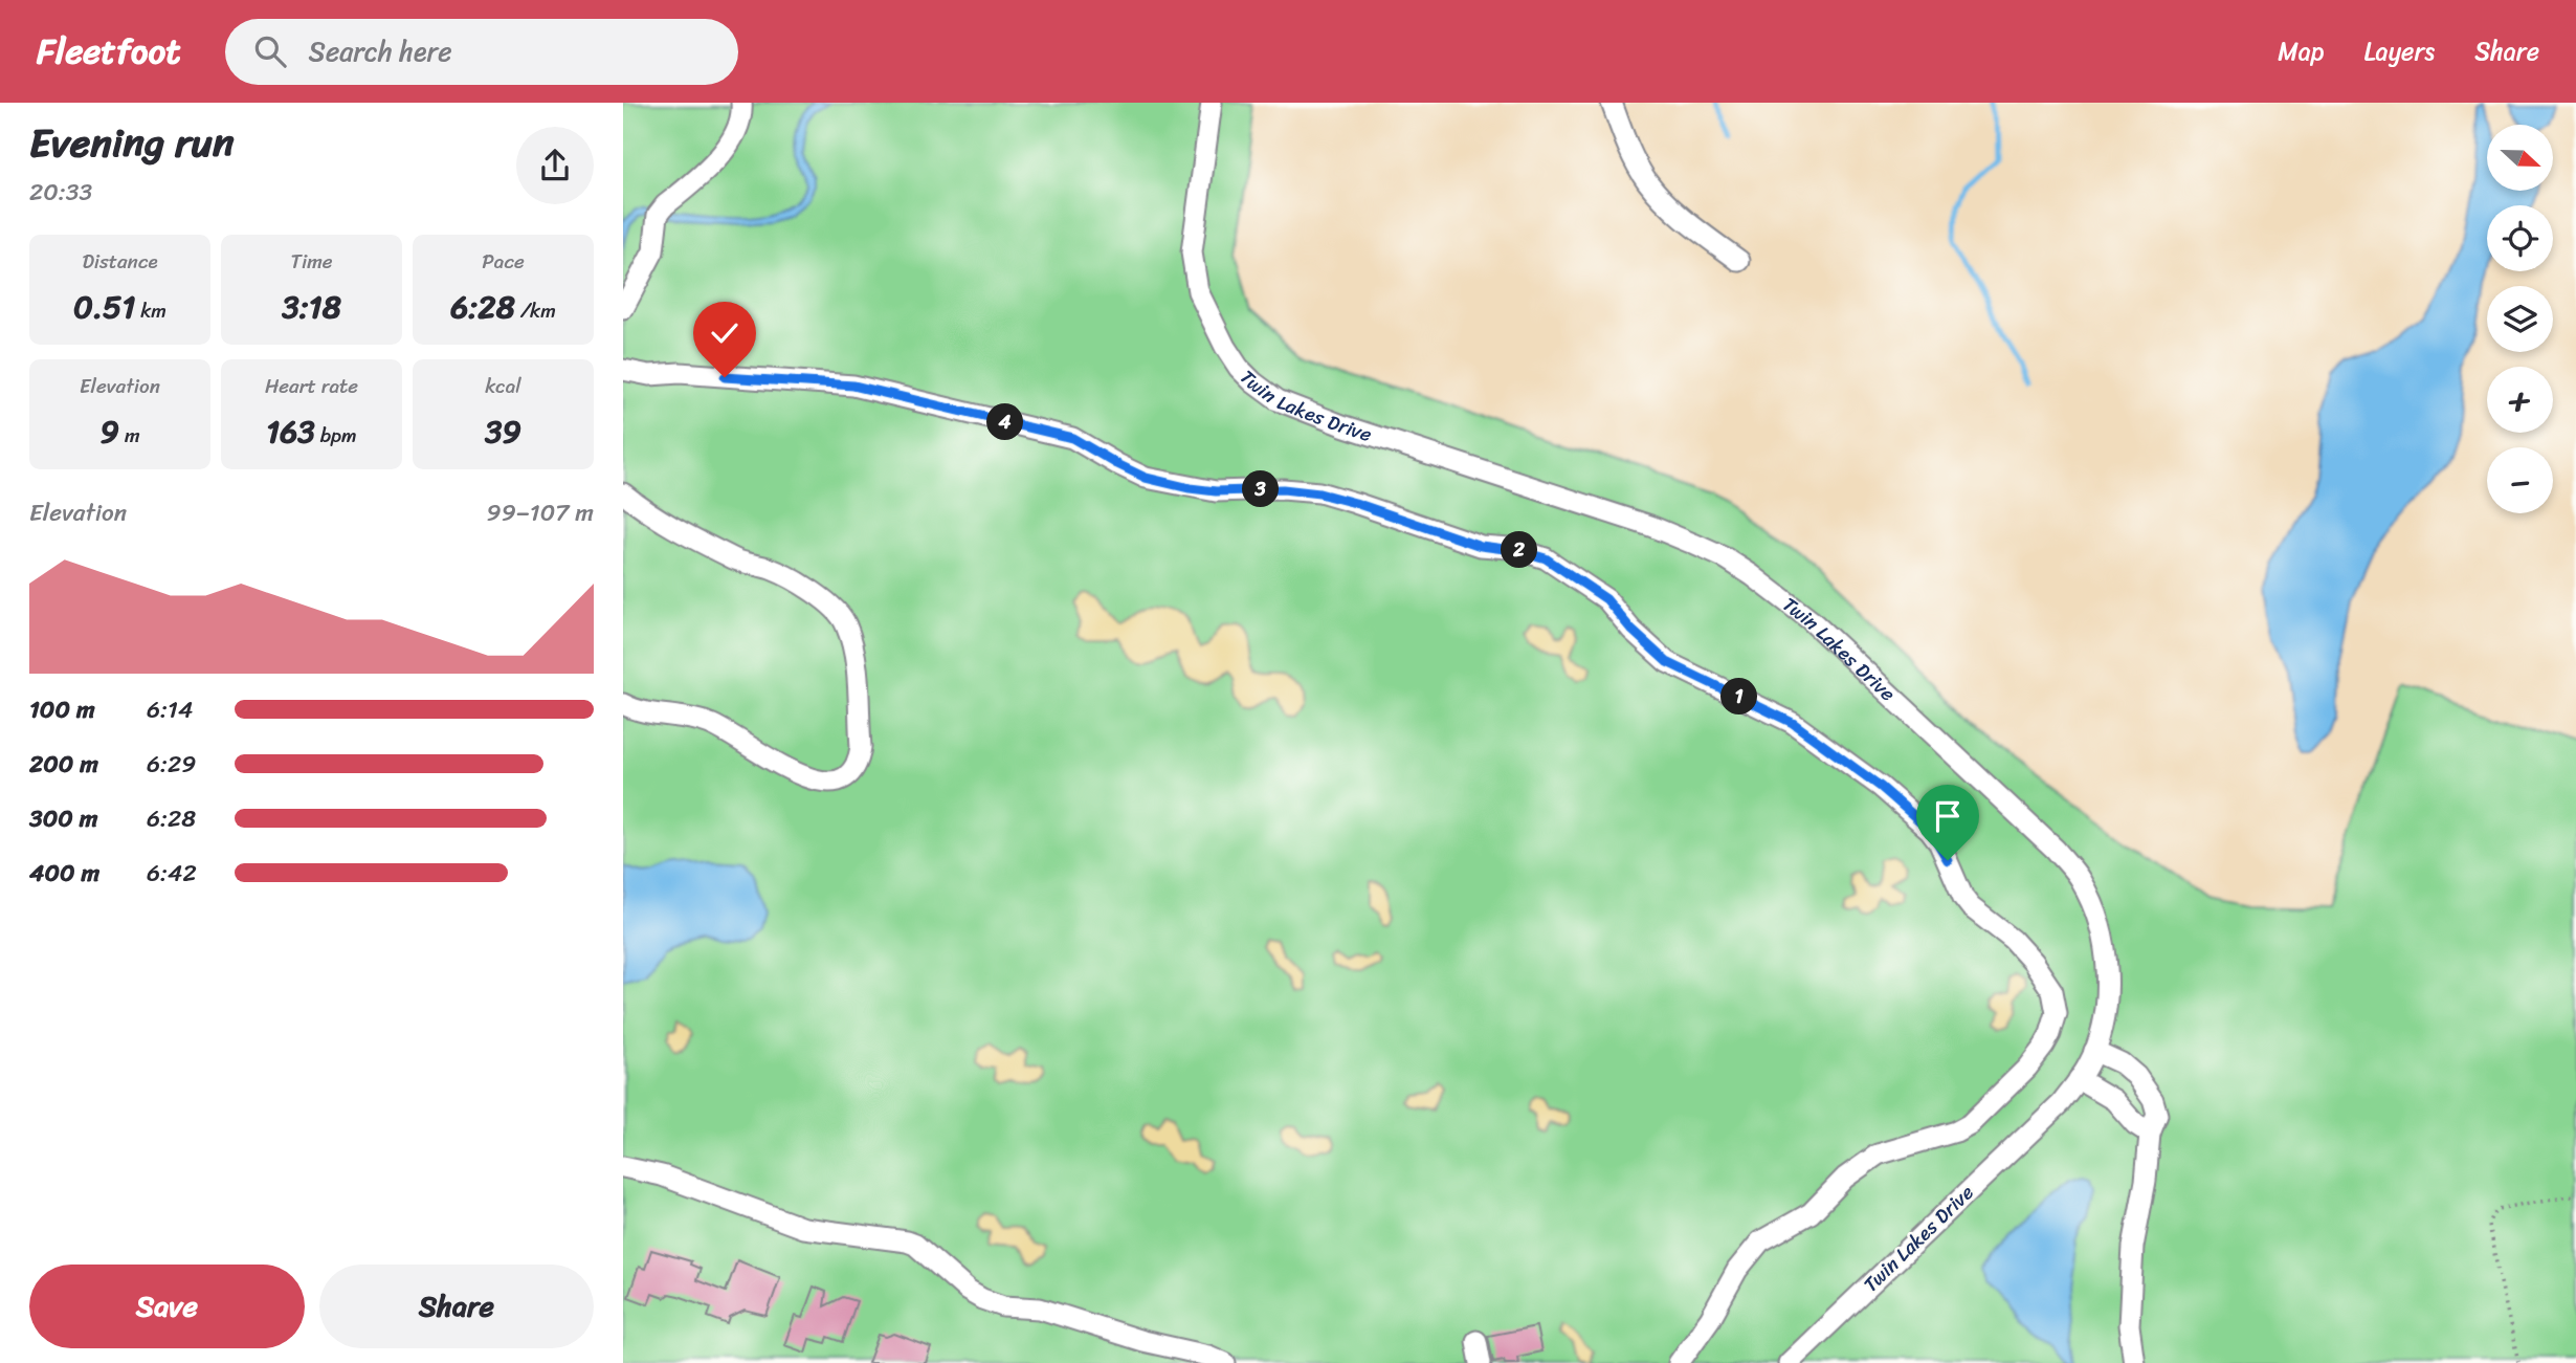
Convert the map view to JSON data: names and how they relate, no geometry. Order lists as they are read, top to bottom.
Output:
{
  "streets": {
    "street": ["Twin Lakes Drive"]
  },
  "north": "right",
  "page": {
    "header": "Fleetfoot",
    "search": "Search here",
    "nav": ["Map", "Layers", "Share"],
    "heading": ["Evening run", "20:33"],
    "map_buttons": ["+", "−"],
    "stats": [
      ["Distance", "0.51 km"],
      ["Time", "3:18"],
      ["Pace", "6:28 /km"],
      ["Elevation", "9 m"],
      ["Heart rate", "163 bpm"],
      ["kcal", "39"]
    ],
    "pins": [
      "4",
      "3",
      "2",
      "1"
    ],
    "chart": ["Elevation", "99–107 m"],
    "list": [
      {
        "name": "100 m",
        "note": "6:14"
      },
      {
        "name": "200 m",
        "note": "6:29"
      },
      {
        "name": "300 m",
        "note": "6:28"
      },
      {
        "name": "400 m",
        "note": "6:42"
      }
    ],
    "buttons": ["Save", "Share"]
  }
}
